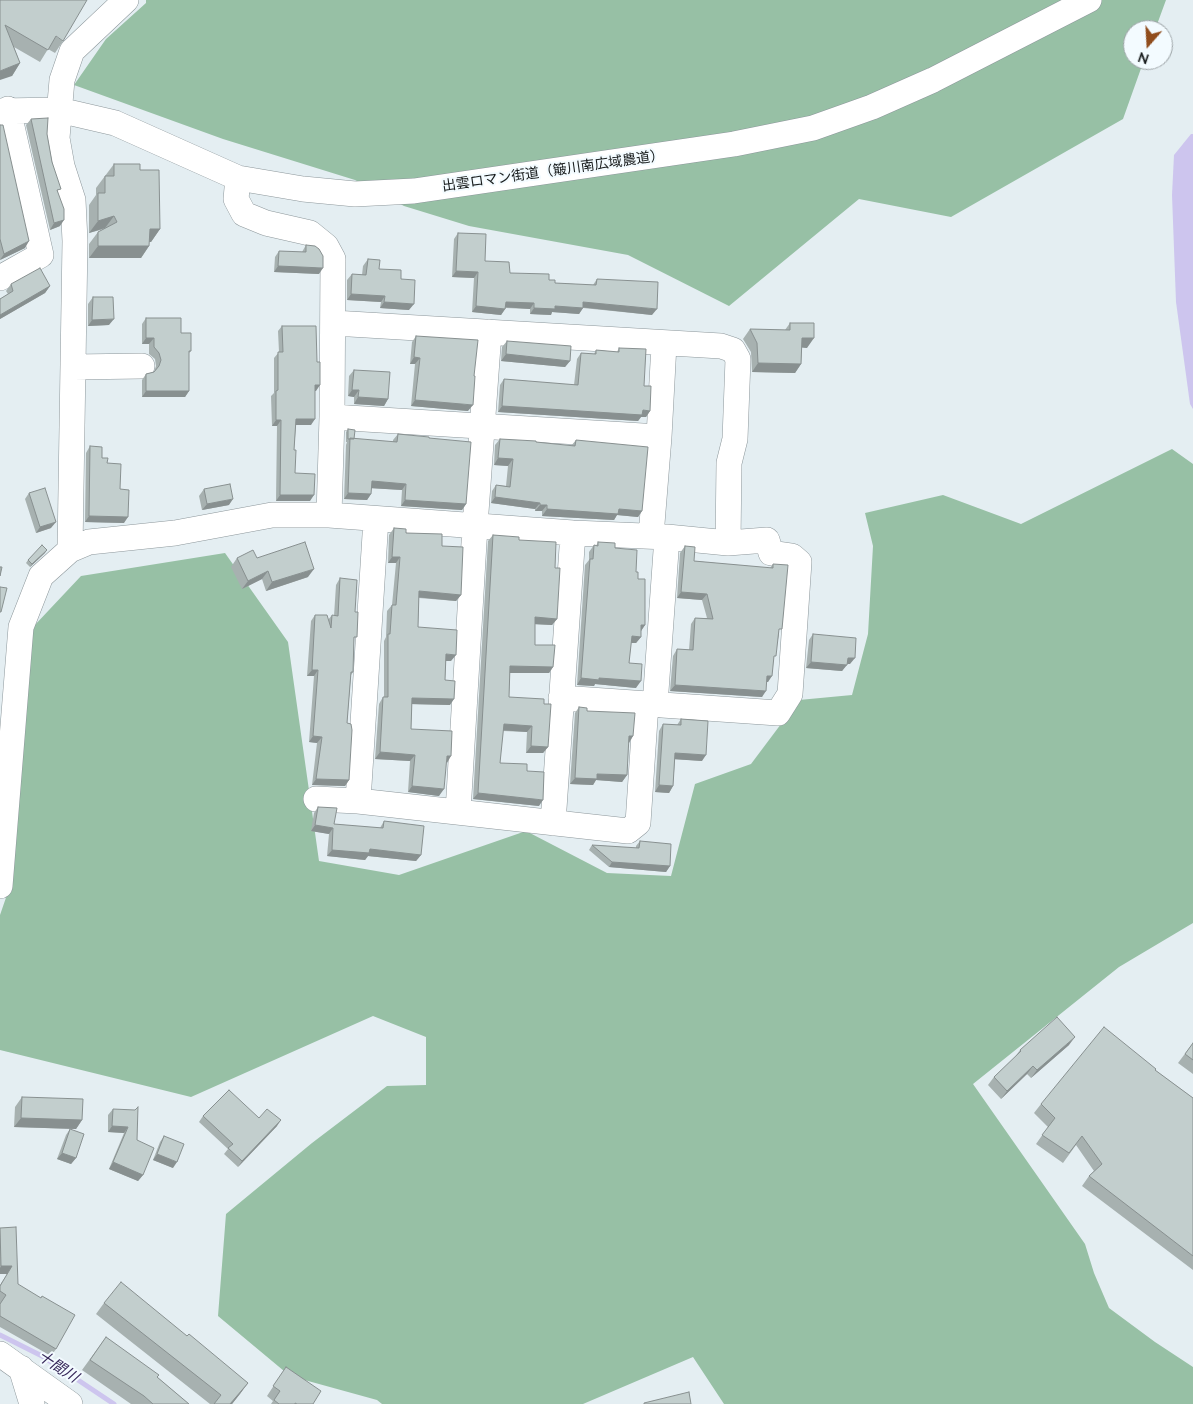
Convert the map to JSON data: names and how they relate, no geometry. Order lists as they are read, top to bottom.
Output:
{
  "streets": {
    "street": ["出雲ロマン街道（簸川南広域農道）"]
  },
  "water": ["十間川"],
  "north": "bottom"
}
